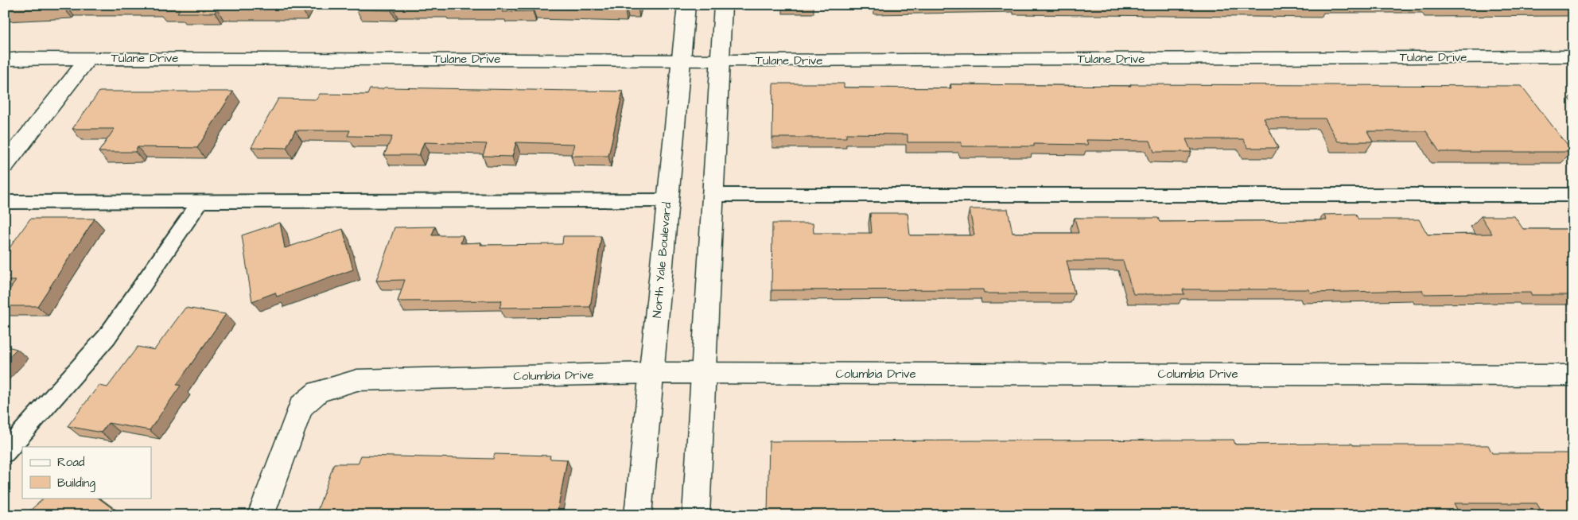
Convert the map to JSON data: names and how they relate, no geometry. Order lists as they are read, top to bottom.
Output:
{
  "streets": {
    "street": ["Tulane Drive", "North Yale Boulevard", "Columbia Drive"]
  },
  "crossings": [
    ["Tulane Drive", "North Yale Boulevard"],
    ["North Yale Boulevard", "Columbia Drive"]
  ],
  "legend": ["Road", "Building"]
}
